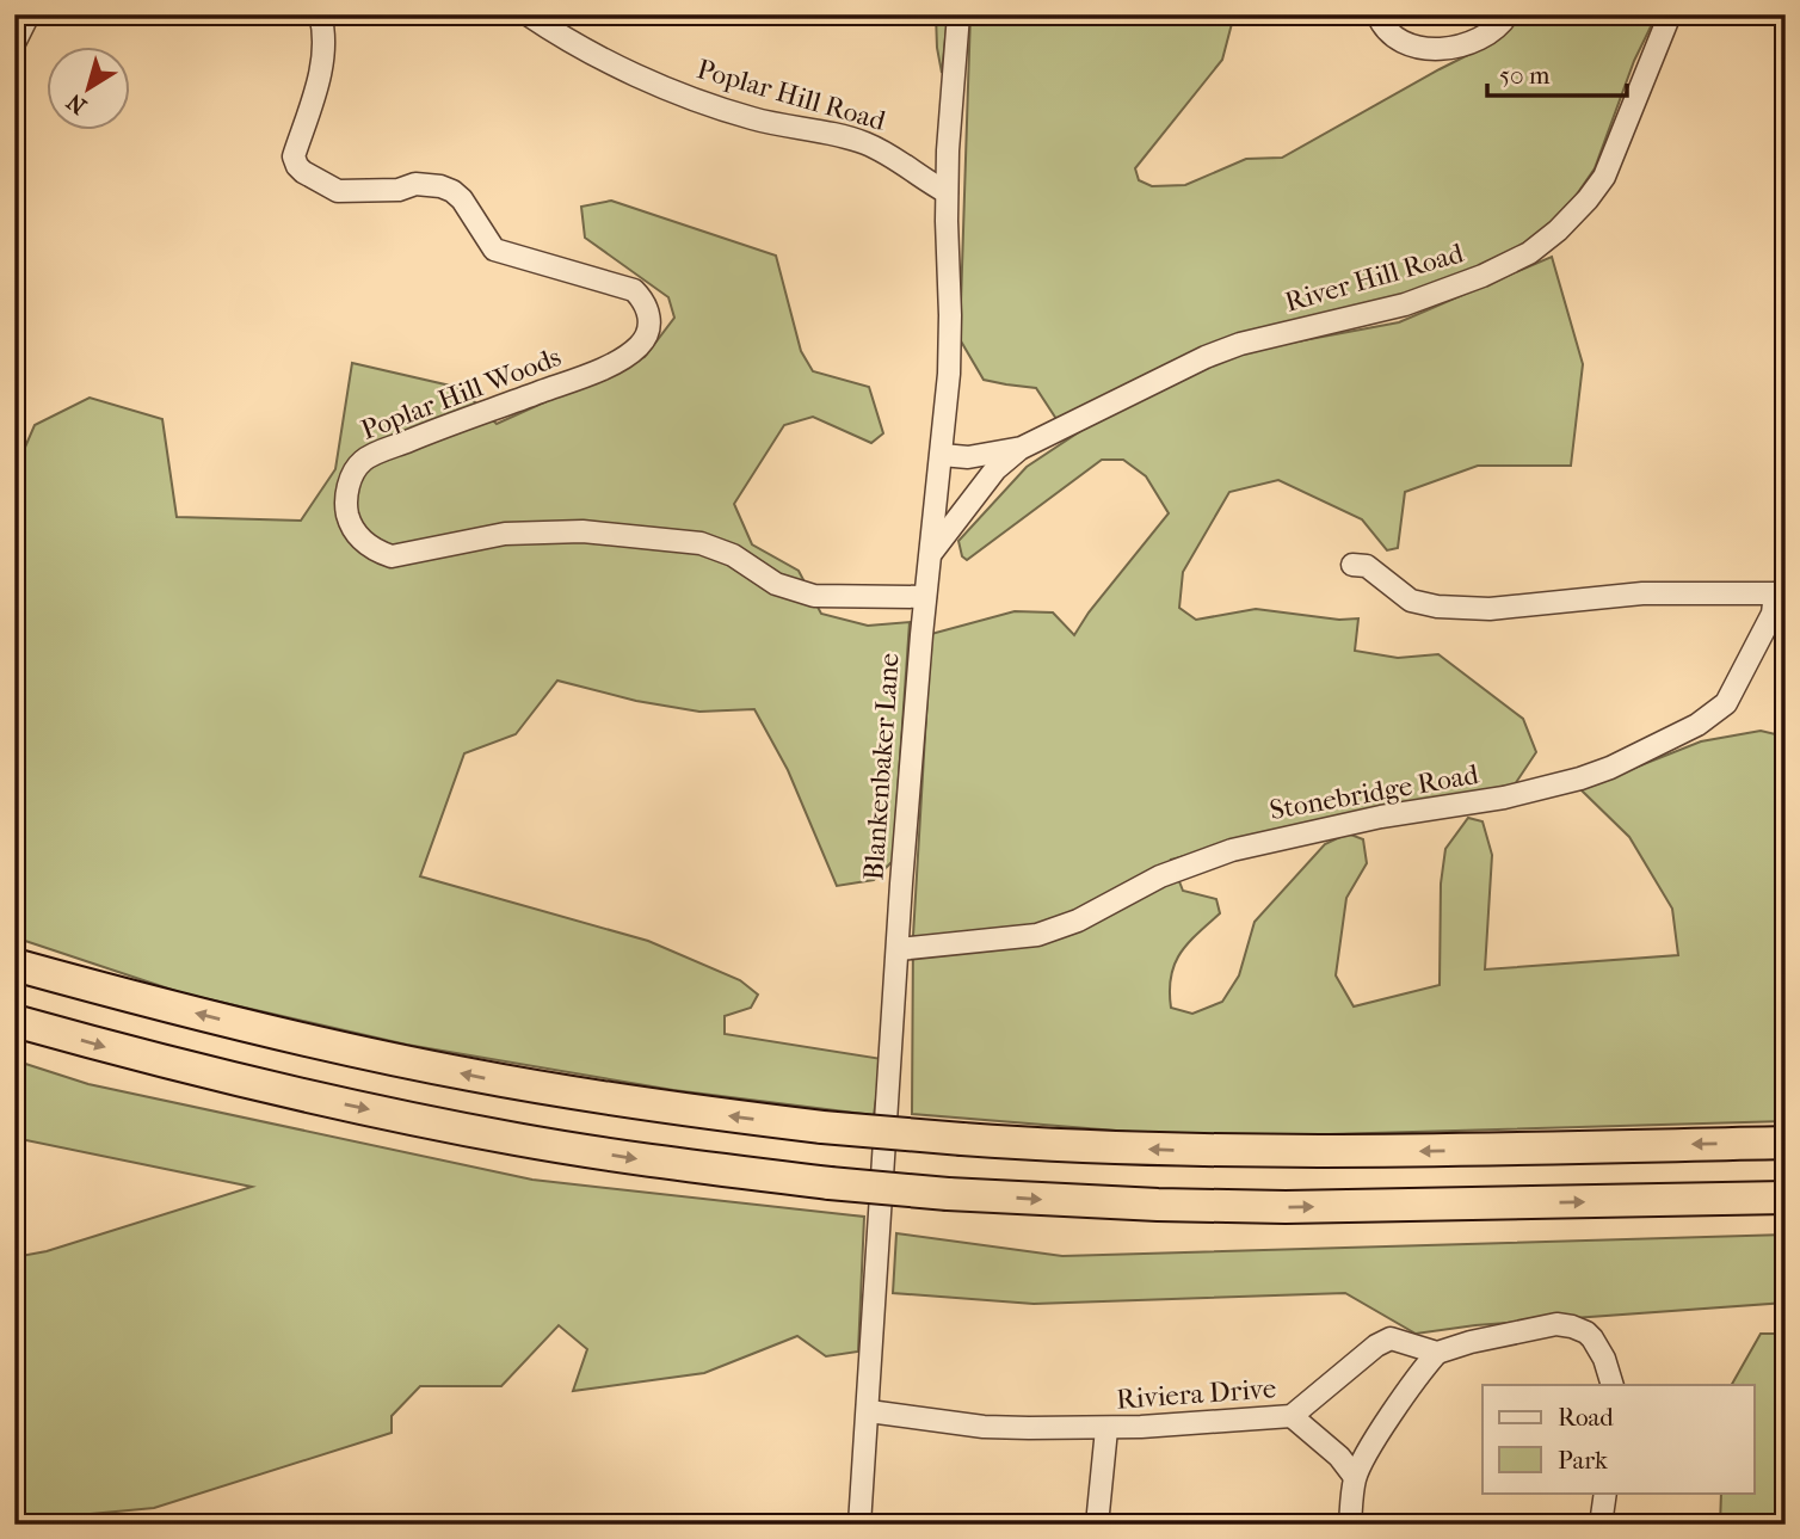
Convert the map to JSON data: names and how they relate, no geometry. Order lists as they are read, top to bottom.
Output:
{
  "streets": {
    "street": [
      "Poplar Hill Road",
      "River Hill Road",
      "Poplar Hill Woods",
      "Blankenbaker Lane",
      "Stonebridge Road",
      "Riviera Drive"
    ]
  },
  "crossings": [
    ["Poplar Hill Road", "Blankenbaker Lane"],
    ["River Hill Road", "Blankenbaker Lane"],
    ["Poplar Hill Woods", "Blankenbaker Lane"],
    ["Blankenbaker Lane", "Stonebridge Road"],
    ["Blankenbaker Lane", "Riviera Drive"]
  ],
  "legend": ["Road", "Park"],
  "scale_bar": "50 m",
  "north": "bottom left"
}
